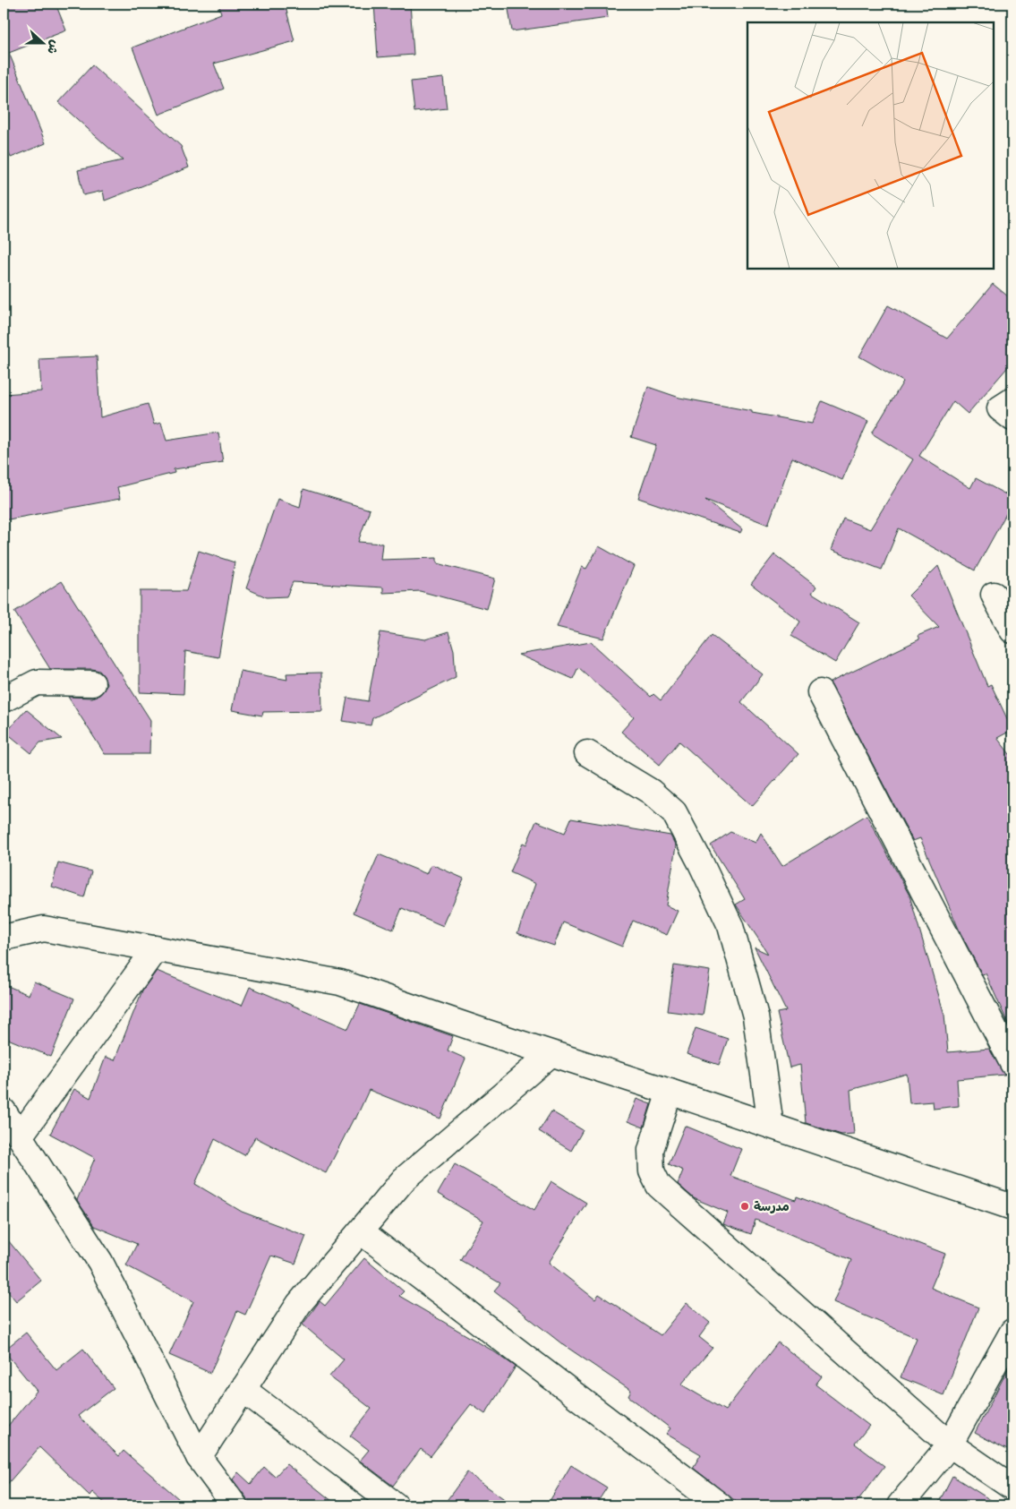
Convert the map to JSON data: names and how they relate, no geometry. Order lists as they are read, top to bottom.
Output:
{
  "places": ["مدرسة"],
  "north": "right"
}
